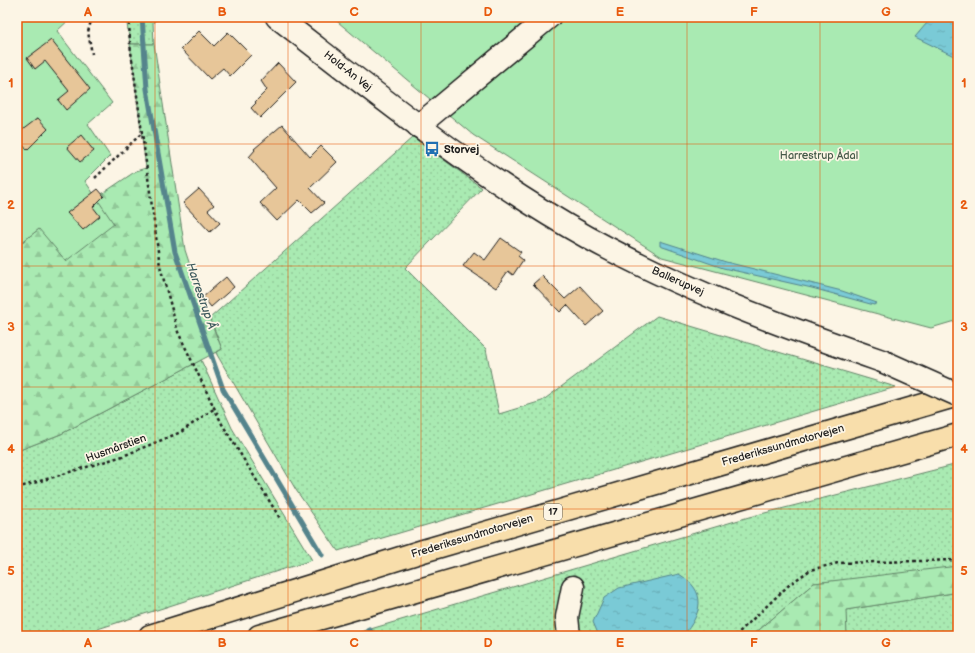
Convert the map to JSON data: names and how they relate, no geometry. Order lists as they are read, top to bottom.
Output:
{
  "streets": {
    "highway": ["Frederikssundmotorvejen", "17"],
    "street": ["Hold-An Vej", "Ballerupvej"],
    "path": ["Husmårstien"]
  },
  "crossings": [
    ["Hold-An Vej", "Ballerupvej"],
    ["Ballerupvej", "Frederikssundmotorvejen"]
  ],
  "water": ["Harrestrup Å"],
  "parks": ["Harrestrup Ådal"],
  "places": {
    "bus stop": ["Storvej"]
  },
  "grid": {
    "columns": [
      "A",
      "B",
      "C",
      "D",
      "E",
      "F",
      "G"
    ],
    "rows": [
      "1",
      "2",
      "3",
      "4",
      "5"
    ]
  }
}
